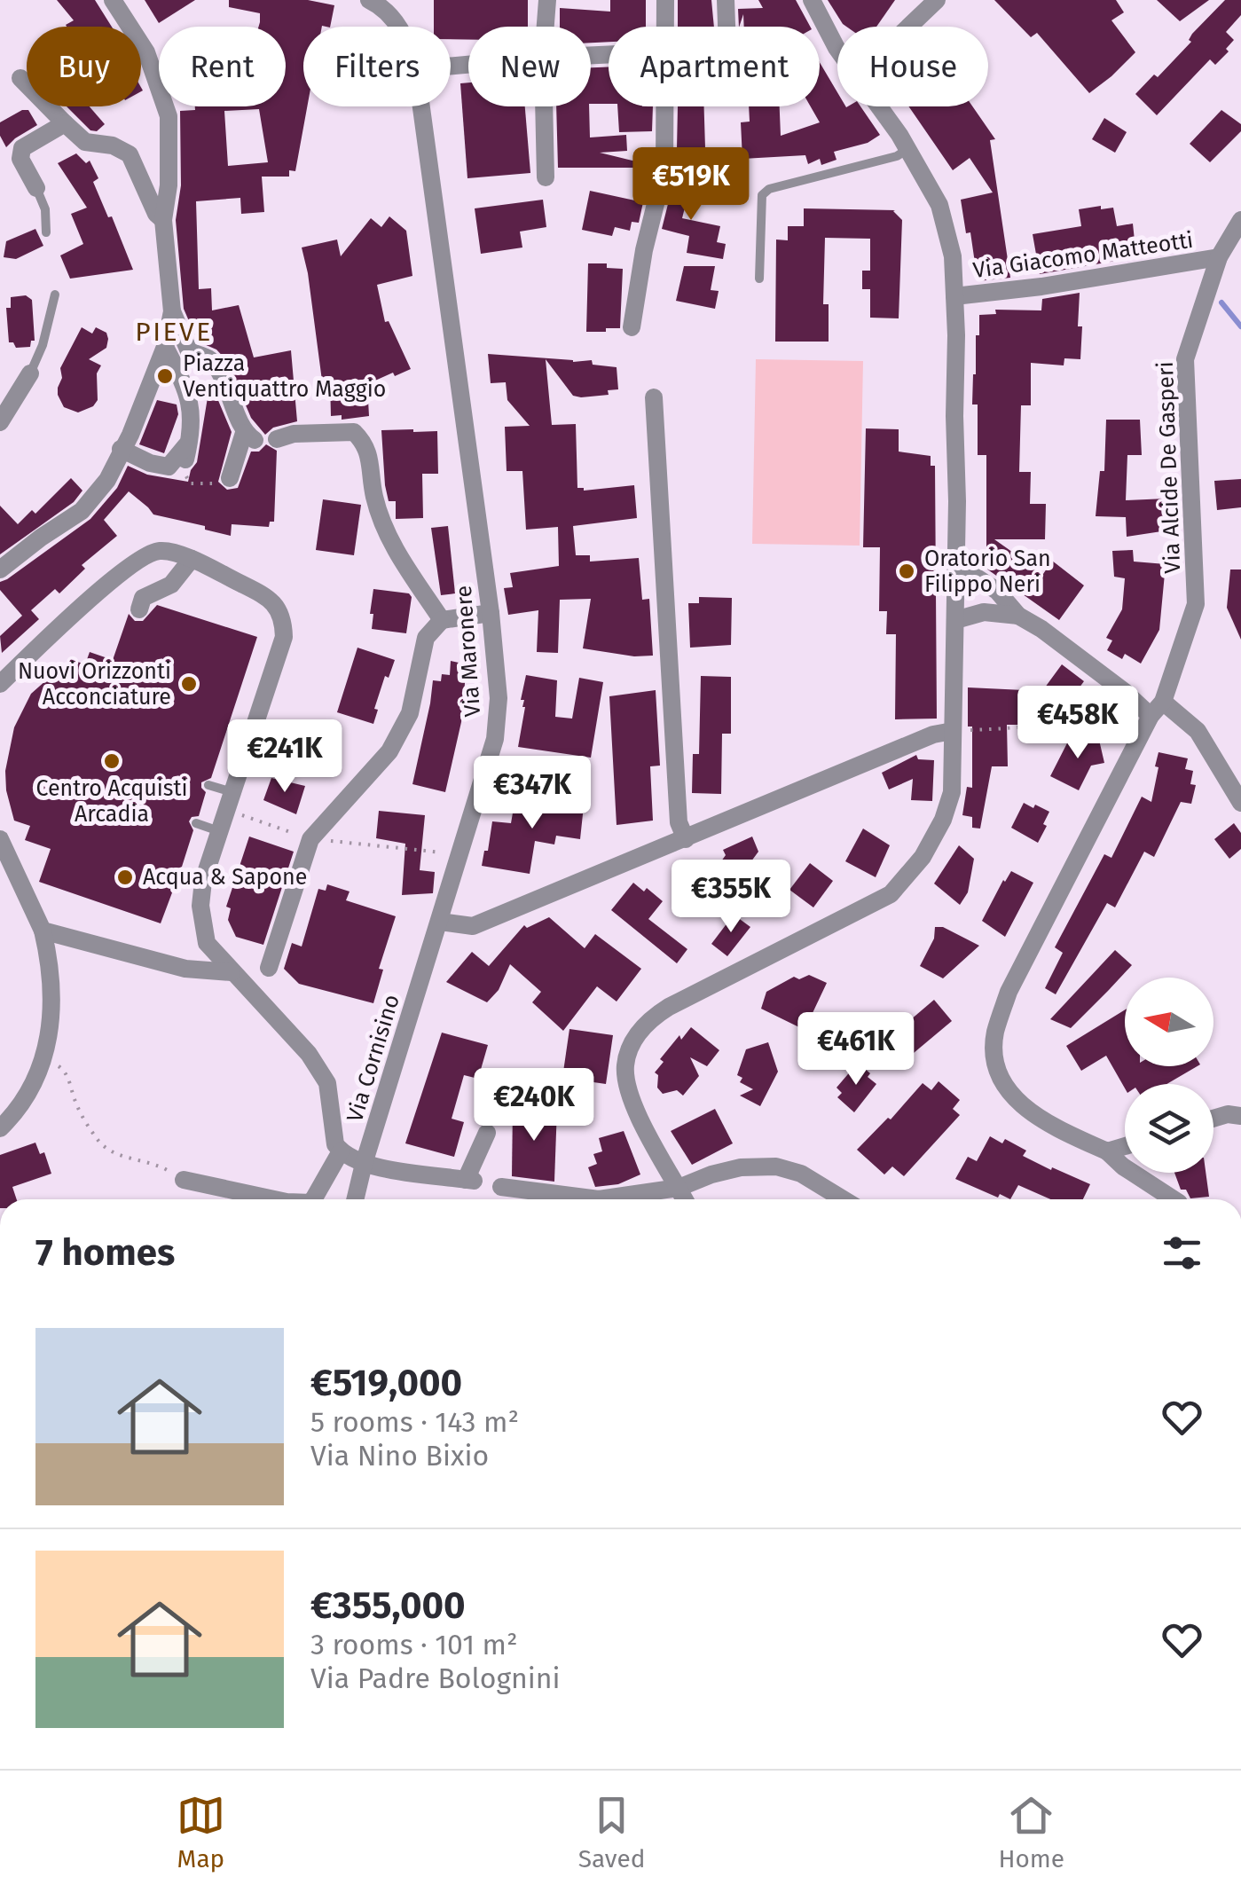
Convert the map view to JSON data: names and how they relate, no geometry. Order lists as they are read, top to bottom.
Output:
{
  "streets": {
    "street": [
      "Via Giacomo Matteotti",
      "Via Alcide De Gasperi",
      "Via Maronere",
      "Via Cornisino"
    ]
  },
  "crossings": [
    ["Via Giacomo Matteotti", "Via Alcide De Gasperi"],
    ["Via Maronere", "Via Cornisino"]
  ],
  "districts": ["PIEVE"],
  "places": [
    "Piazza Ventiquattro Maggio",
    "Oratorio San Filippo Neri",
    "Nuovi Orizzonti Acconciature",
    "Centro Acquisti Arcadia",
    "Acqua & Sapone"
  ],
  "north": "left",
  "page": {
    "chip": [
      "Buy",
      "Rent",
      "Filters",
      "New",
      "Apartment",
      "House"
    ],
    "price": [
      "€519K",
      "€458K",
      "€241K",
      "€347K",
      "€355K",
      "€461K",
      "€240K"
    ],
    "heading": "7 homes",
    "list": [
      {
        "name": "€519,000",
        "note": "5 rooms · 143 m² · Via Nino Bixio"
      },
      {
        "name": "€355,000",
        "note": "3 rooms · 101 m² · Via Padre Bolognini"
      }
    ],
    "tabs": ["Map", "Saved", "Home"]
  }
}
